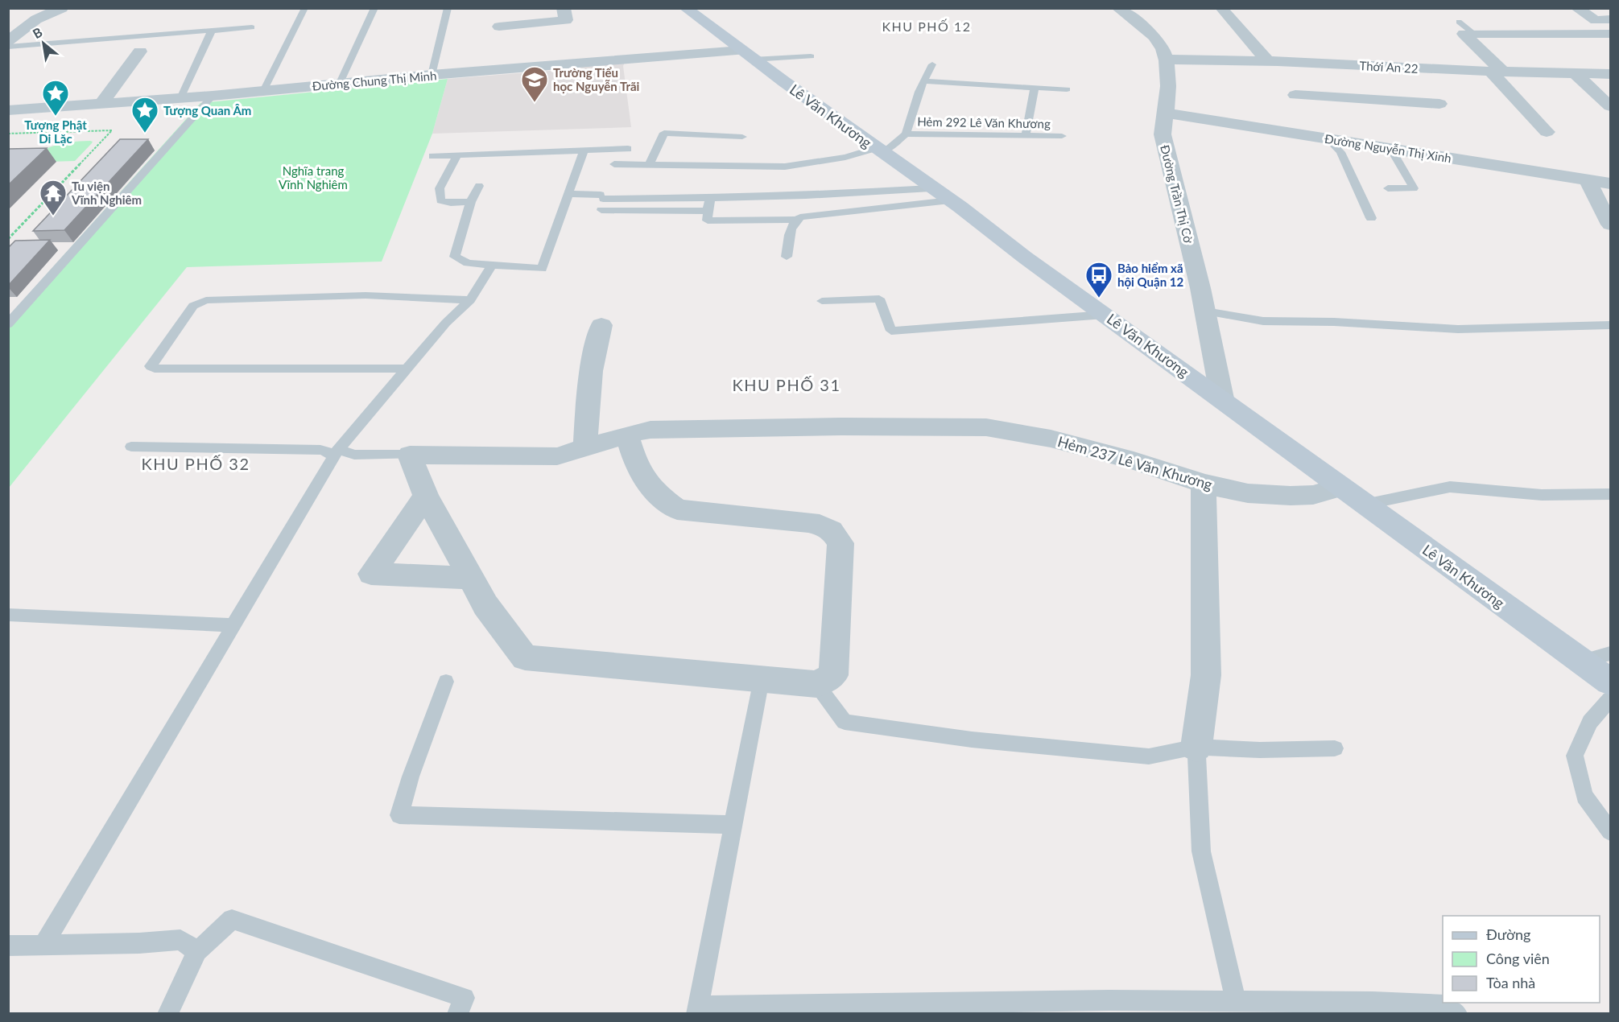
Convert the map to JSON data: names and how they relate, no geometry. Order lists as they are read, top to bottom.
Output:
{
  "streets": {
    "main road": ["Lê Văn Khương"],
    "street": [
      "Thới An 22",
      "Đường Chung Thị Minh",
      "Đường Nguyễn Thị Xinh",
      "Đường Trần Thị Cờ",
      "Hẻm 237 Lê Văn Khương"
    ],
    "lane": ["Hẻm 292 Lê Văn Khương"]
  },
  "crossings": [
    ["Thới An 22", "Đường Trần Thị Cờ"],
    ["Đường Chung Thị Minh", "Lê Văn Khương"],
    ["Lê Văn Khương", "Hẻm 292 Lê Văn Khương"],
    ["Lê Văn Khương", "Đường Trần Thị Cờ"],
    ["Lê Văn Khương", "Hẻm 237 Lê Văn Khương"],
    ["Đường Nguyễn Thị Xinh", "Đường Trần Thị Cờ"]
  ],
  "districts": ["KHU PHỐ 12", "KHU PHỐ 31", "KHU PHỐ 32"],
  "parks": ["Nghĩa trang Vĩnh Nghiêm"],
  "places": {
    "school or university": ["Trường Tiểu học Nguyễn Trãi"],
    "place": ["Tượng Phật Di Lặc", "Tượng Quan Âm"],
    "temple": ["Tu viện Vĩnh Nghiêm"],
    "bus stop": ["Bảo hiểm xã hội Quận 12"]
  },
  "legend": ["Đường", "Công viên", "Tòa nhà"],
  "north": "top left"
}
